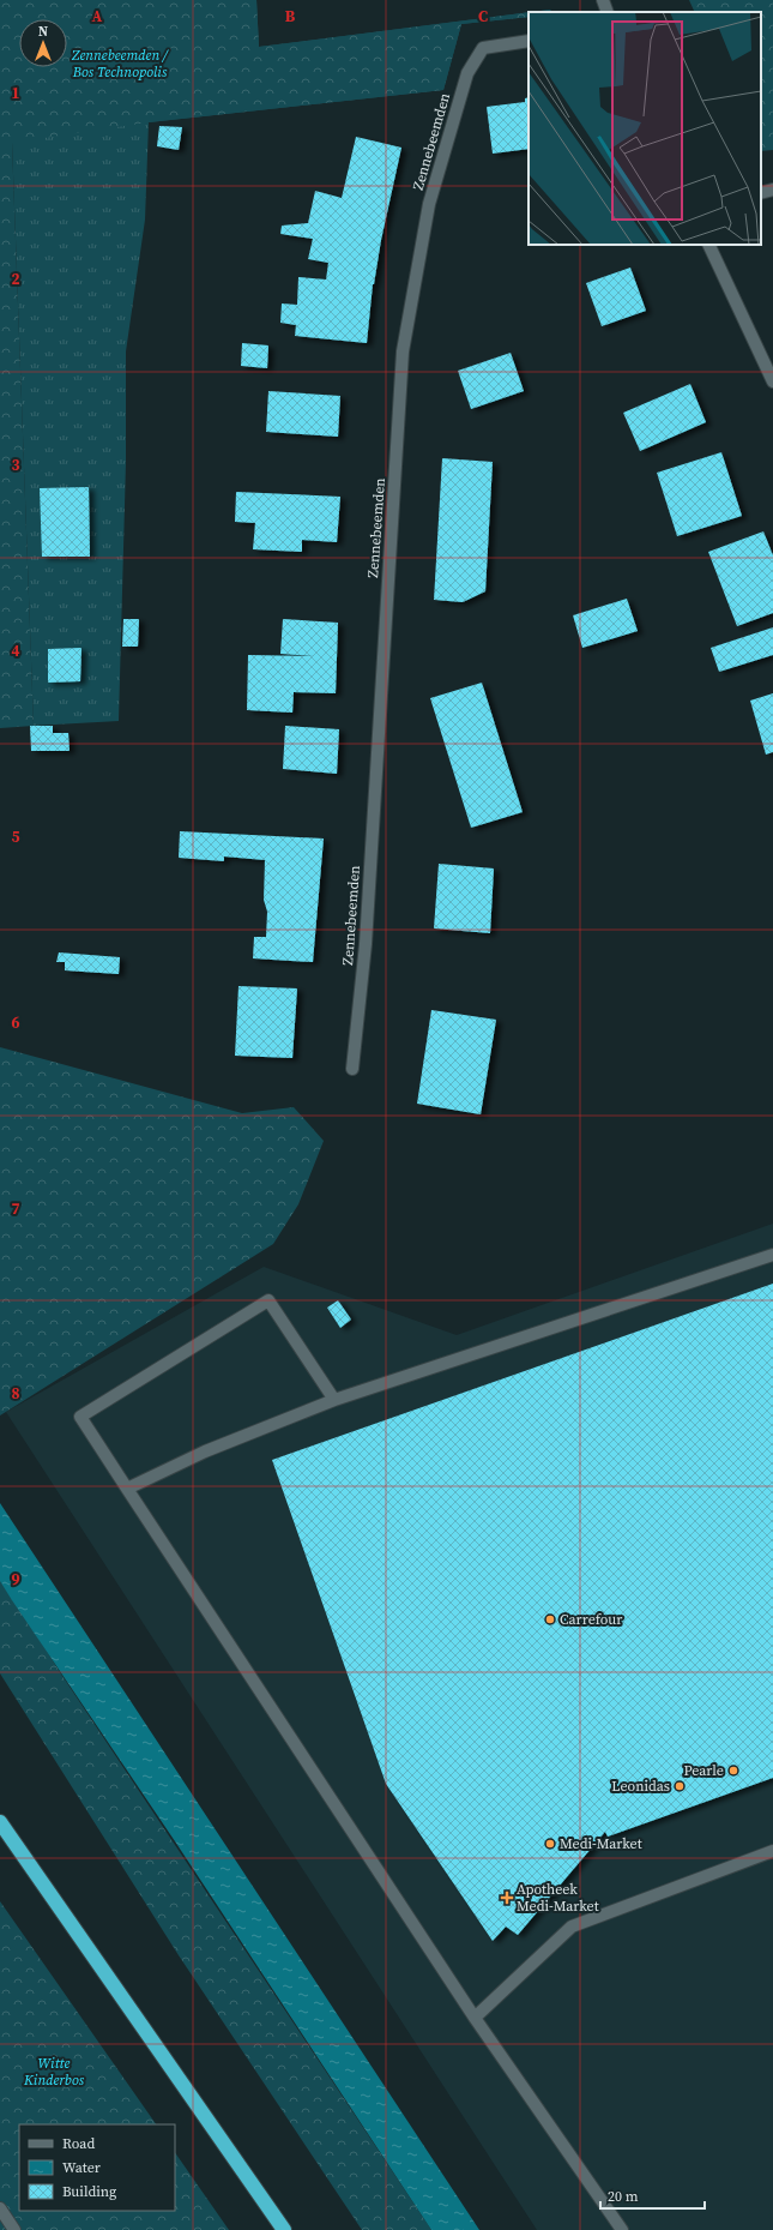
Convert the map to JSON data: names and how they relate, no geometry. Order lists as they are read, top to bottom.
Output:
{
  "streets": {
    "street": ["Zennebeemden"]
  },
  "parks": ["Zennebeemden / Bos Technopolis", "Witte Kinderbos"],
  "places": {
    "other": [
      "Carrefour",
      "Pearle",
      "Leonidas",
      "Medi-Market"
    ],
    "health": ["Apotheek Medi-Market"]
  },
  "legend": ["Road", "Water", "Building"],
  "scale_bar": "20 m",
  "north": "top",
  "grid": {
    "columns": ["A", "B", "C"],
    "rows": [
      "1",
      "2",
      "3",
      "4",
      "5",
      "6",
      "7",
      "8",
      "9"
    ]
  }
}
